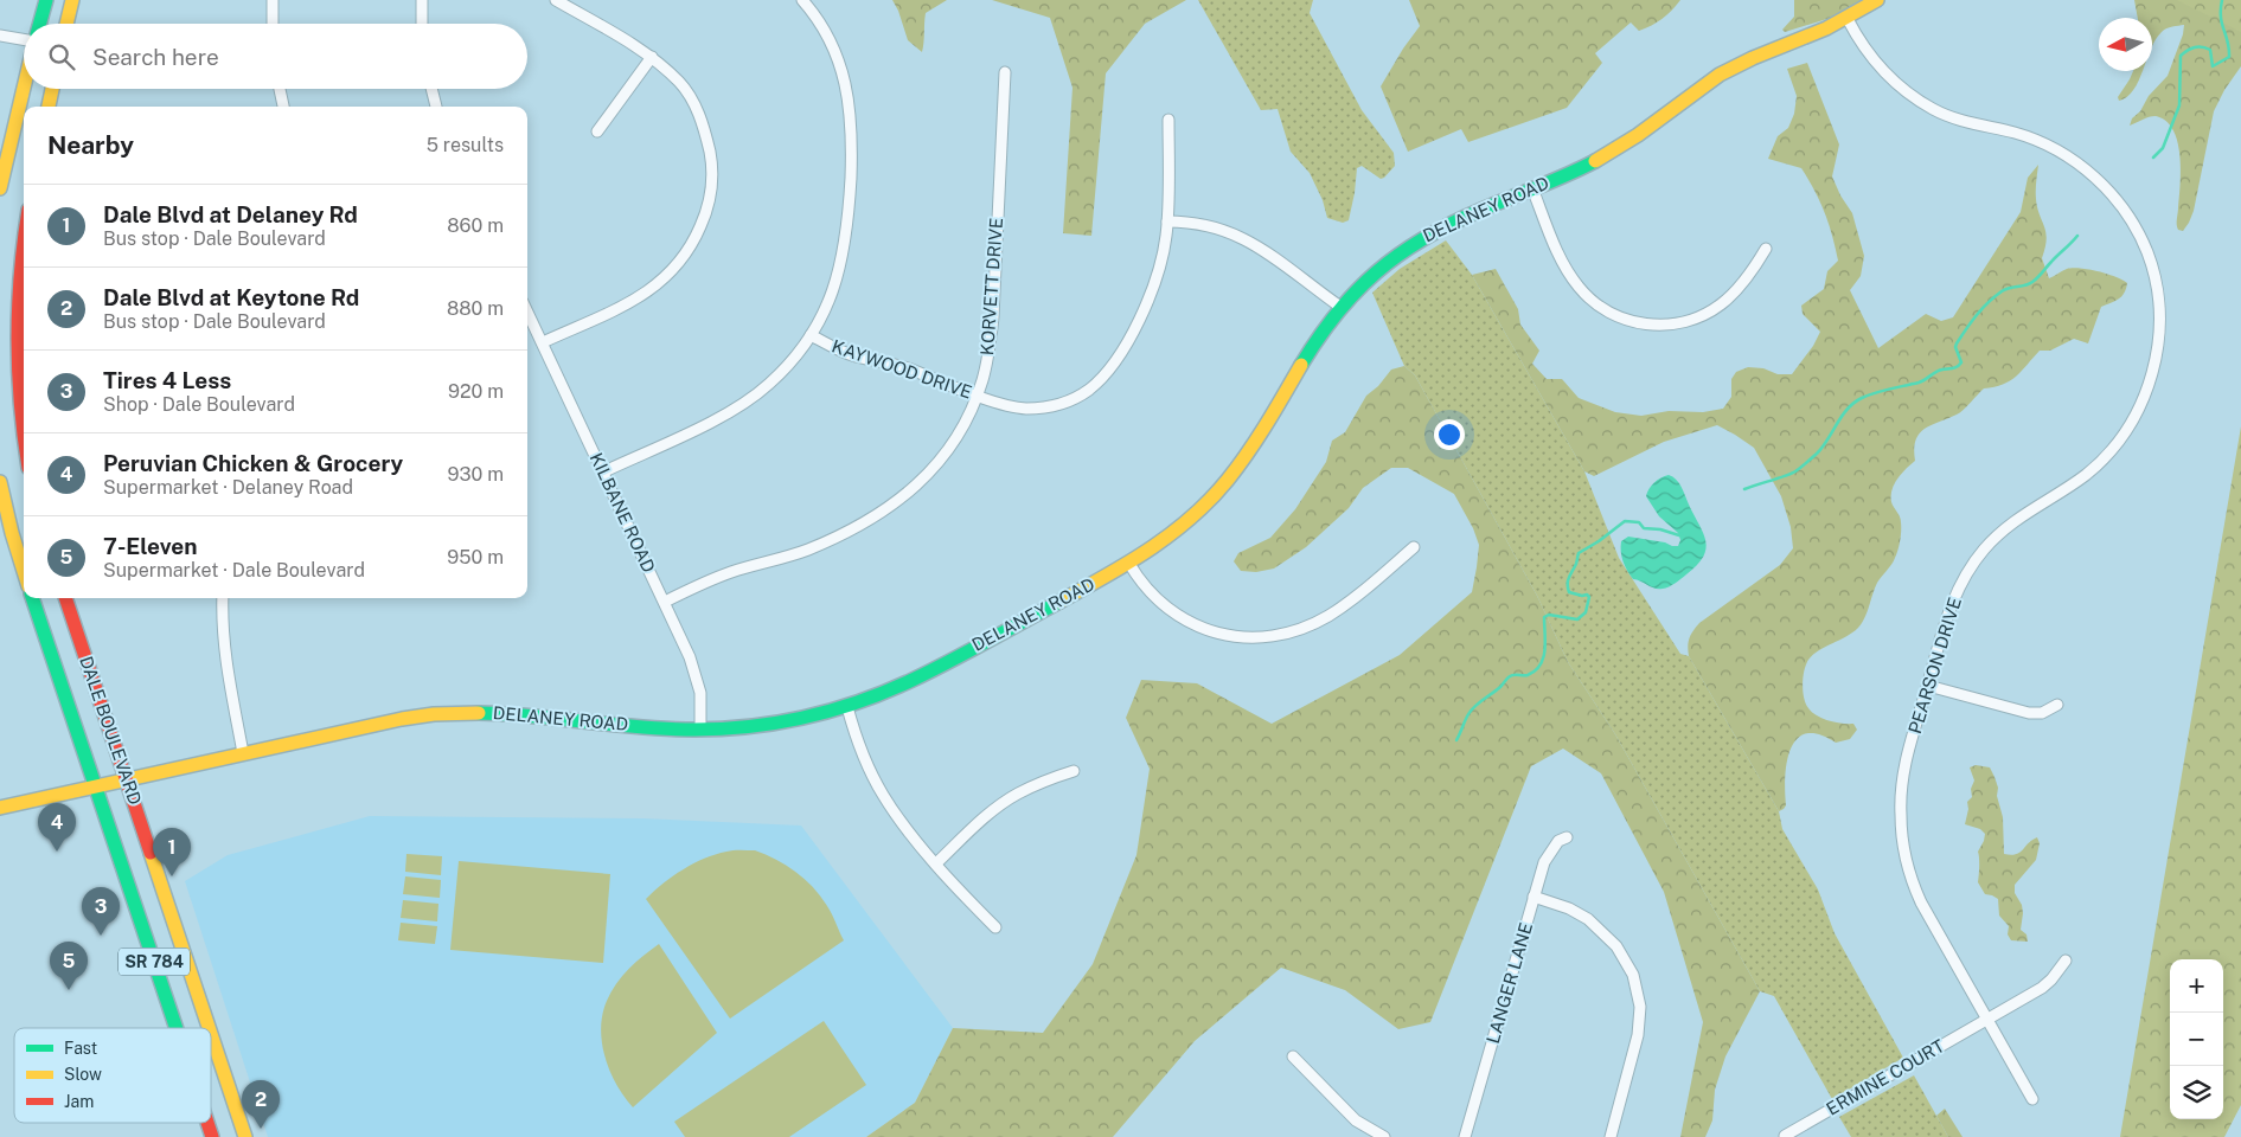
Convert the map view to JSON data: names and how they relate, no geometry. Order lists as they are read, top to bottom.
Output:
{
  "streets": {
    "street": [
      "DELANEY ROAD",
      "KORVETT DRIVE",
      "KAYWOOD DRIVE",
      "KILBANE ROAD",
      "PEARSON DRIVE",
      "DALE BOULEVARD",
      "SR 784",
      "LANGER LANE",
      "ERMINE COURT"
    ]
  },
  "crossings": [
    ["DELANEY ROAD", "KILBANE ROAD"],
    ["DELANEY ROAD", "PEARSON DRIVE"],
    ["DELANEY ROAD", "DALE BOULEVARD"],
    ["KORVETT DRIVE", "KAYWOOD DRIVE"],
    ["KORVETT DRIVE", "KILBANE ROAD"],
    ["PEARSON DRIVE", "ERMINE COURT"]
  ],
  "legend": ["Fast", "Slow", "Jam"],
  "north": "left",
  "page": {
    "search": "Search here",
    "heading": ["Nearby", "5 results"],
    "list": [
      {
        "mark": "1",
        "name": "Dale Blvd at Delaney Rd",
        "note": "Bus stop · Dale Boulevard",
        "value": "860 m"
      },
      {
        "mark": "2",
        "name": "Dale Blvd at Keytone Rd",
        "note": "Bus stop · Dale Boulevard",
        "value": "880 m"
      },
      {
        "mark": "3",
        "name": "Tires 4 Less",
        "note": "Shop · Dale Boulevard",
        "value": "920 m"
      },
      {
        "mark": "4",
        "name": "Peruvian Chicken & Grocery",
        "note": "Supermarket · Delaney Road",
        "value": "930 m"
      },
      {
        "mark": "5",
        "name": "7-Eleven",
        "note": "Supermarket · Dale Boulevard",
        "value": "950 m"
      }
    ],
    "pins": [
      "4",
      "1",
      "3",
      "5",
      "2"
    ],
    "map_buttons": ["+", "−"]
  }
}
